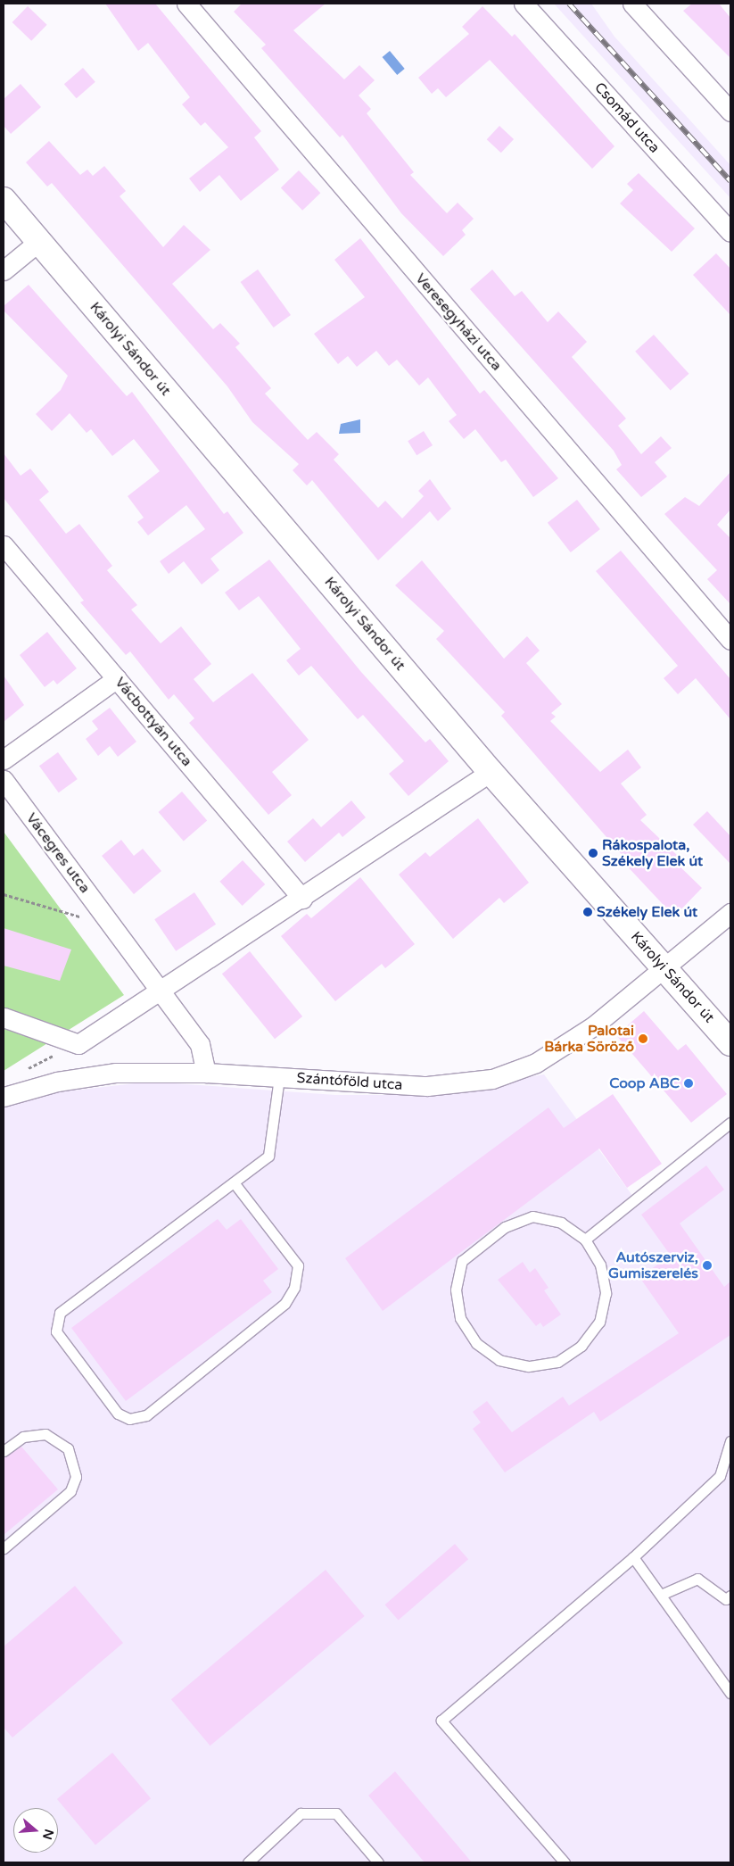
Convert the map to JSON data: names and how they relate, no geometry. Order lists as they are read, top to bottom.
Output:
{
  "streets": {
    "street": [
      "Csomád utca",
      "Veresegyházi utca",
      "Károlyi Sándor út",
      "Vácbottyán utca",
      "Vácegres utca",
      "Szántóföld utca"
    ]
  },
  "crossings": [
    ["Károlyi Sándor út", "Szántóföld utca"],
    ["Vácegres utca", "Szántóföld utca"]
  ],
  "places": [
    "Rákospalota, Székely Elek út",
    "Székely Elek út",
    "Palotai Bárka Söröző",
    "Coop ABC",
    "Autószerviz, Gumiszerelés"
  ],
  "north": "right"
}
